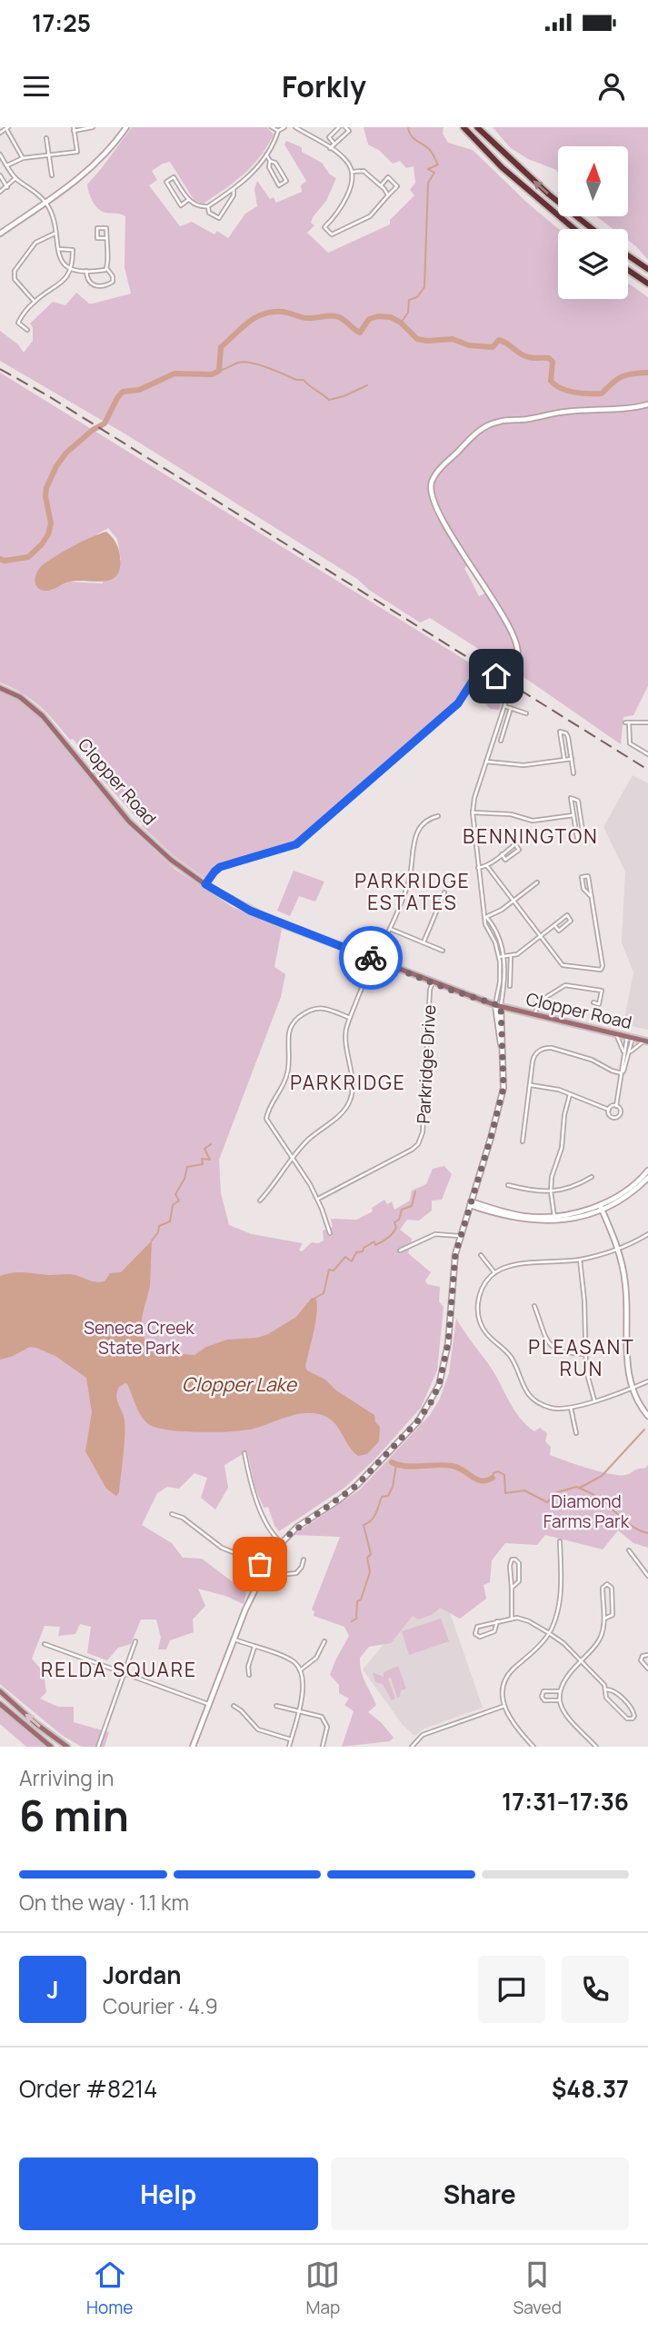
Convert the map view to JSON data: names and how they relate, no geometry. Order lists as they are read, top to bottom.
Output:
{
  "streets": {
    "main road": ["Clopper Road"],
    "street": ["Parkridge Drive"]
  },
  "crossings": [
    ["Clopper Road", "Parkridge Drive"]
  ],
  "districts": [
    "BENNINGTON",
    "PARKRIDGE ESTATES",
    "PARKRIDGE",
    "PLEASANT RUN",
    "RELDA SQUARE"
  ],
  "water": ["Clopper Lake"],
  "parks": ["Seneca Creek State Park", "Diamond Farms Park"],
  "north": "top",
  "page": {
    "status": "17:25",
    "header": "Forkly",
    "heading": ["6 min", "Arriving in", "17:31–17:36"],
    "panel": [
      "Jordan",
      "Courier · 4.9",
      "Order #8214",
      "$48.37"
    ],
    "bar": "On the way · 1.1 km",
    "round": "J",
    "buttons": ["Help", "Share"],
    "tabs": ["Home", "Map", "Saved"]
  }
}
